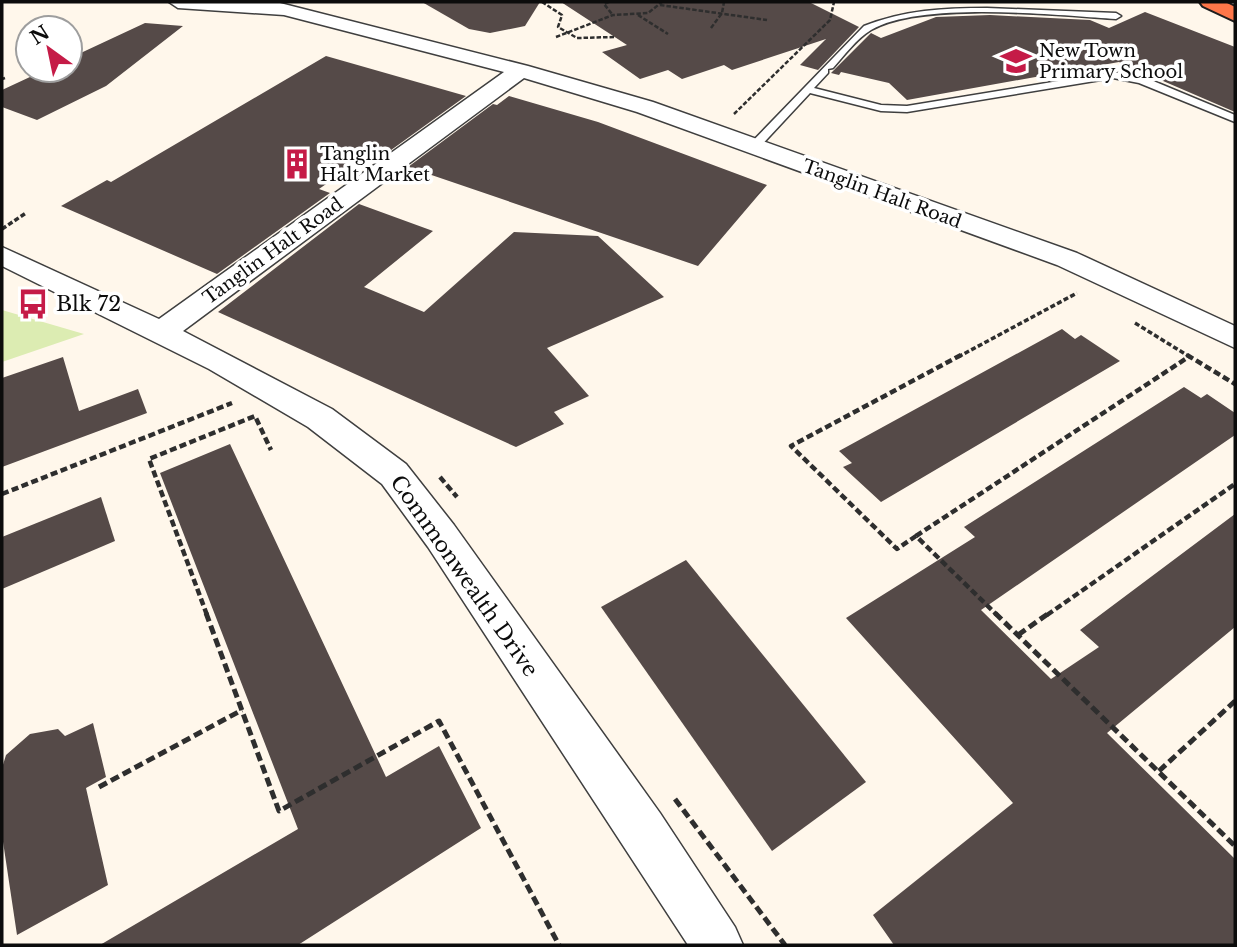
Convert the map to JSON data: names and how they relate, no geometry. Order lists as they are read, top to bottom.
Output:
{
  "streets": {
    "street": ["Tanglin Halt Road", "Commonwealth Drive"]
  },
  "crossings": [
    ["Tanglin Halt Road", "Commonwealth Drive"]
  ],
  "places": {
    "school or university": ["New Town Primary School"],
    "building": ["Tanglin Halt Market"],
    "bus stop": ["Blk 72"]
  },
  "north": "top left"
}
